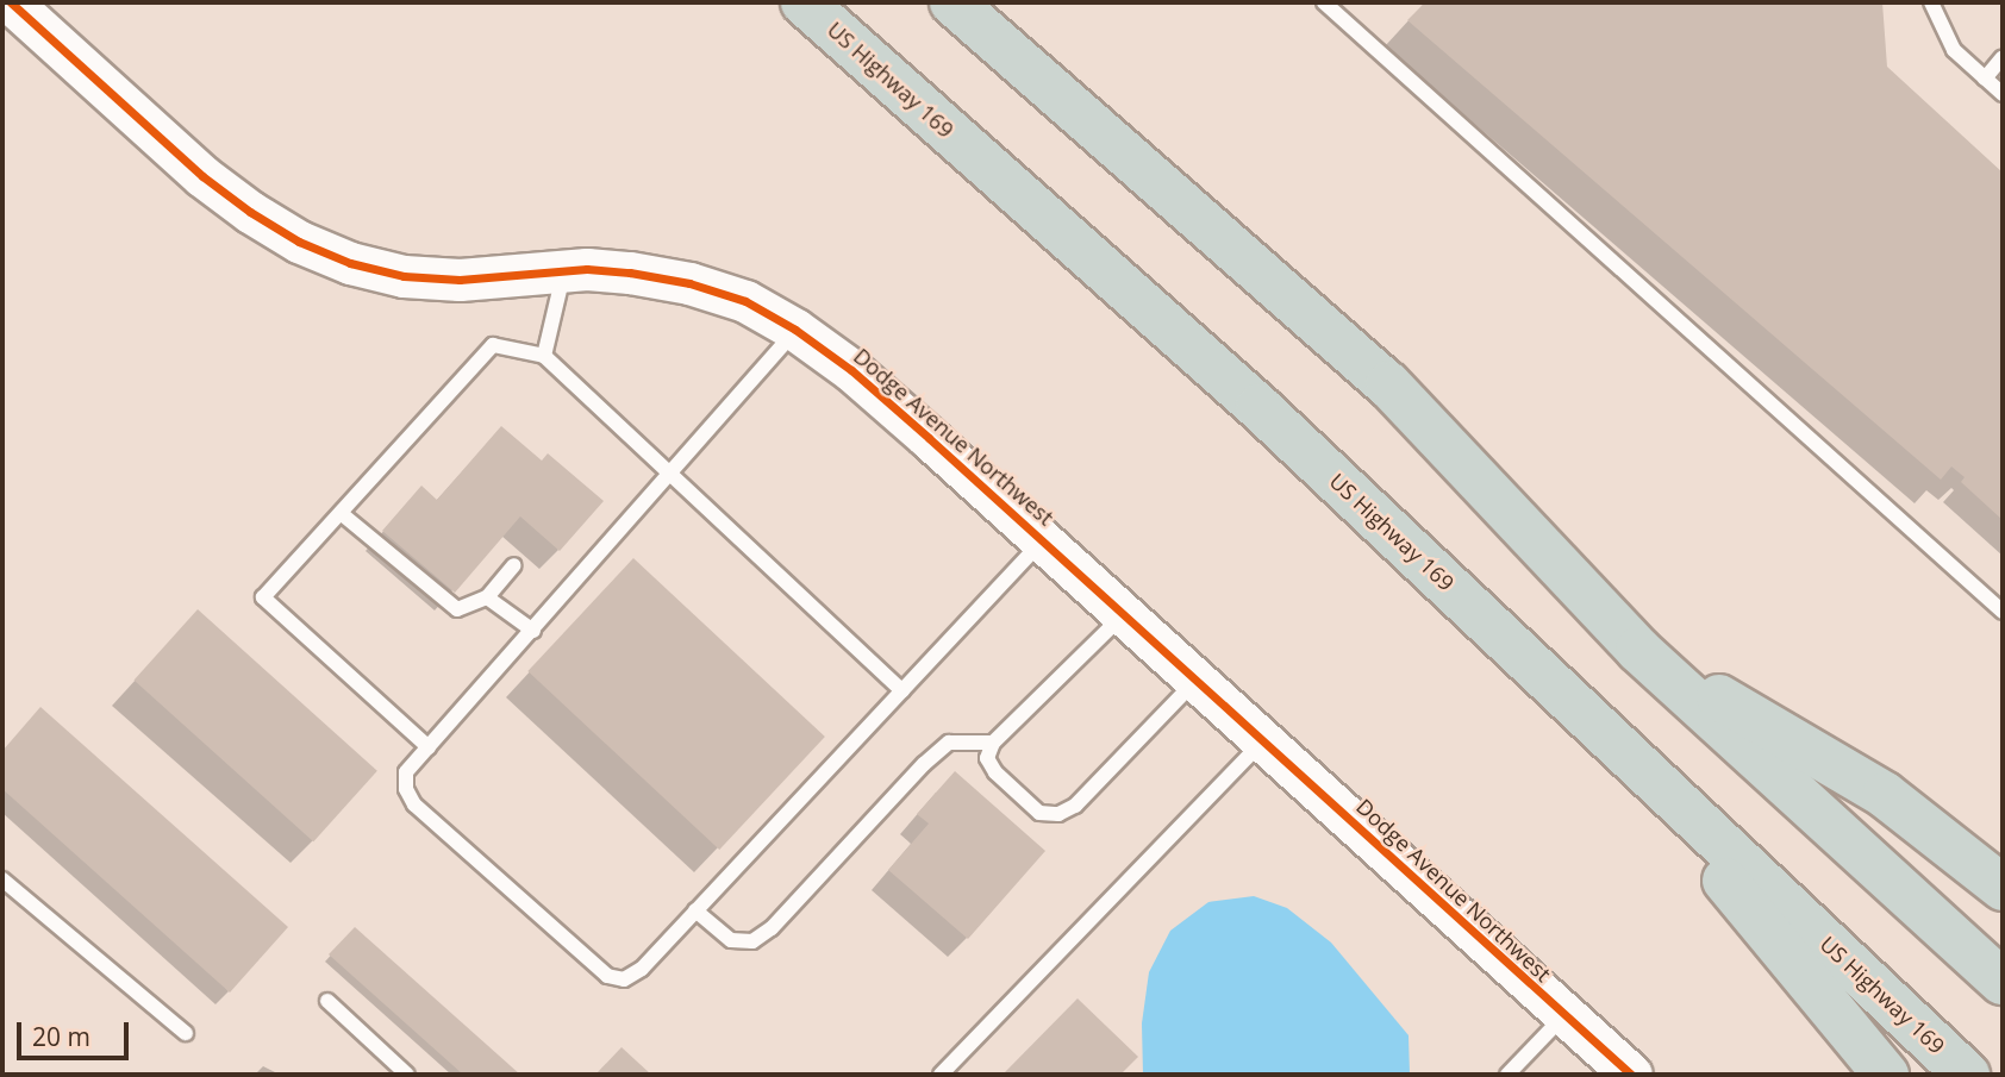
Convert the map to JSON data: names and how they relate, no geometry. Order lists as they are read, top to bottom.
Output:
{
  "streets": {
    "highway": ["US Highway 169"],
    "street": ["Dodge Avenue Northwest"]
  },
  "scale_bar": "20 m"
}
